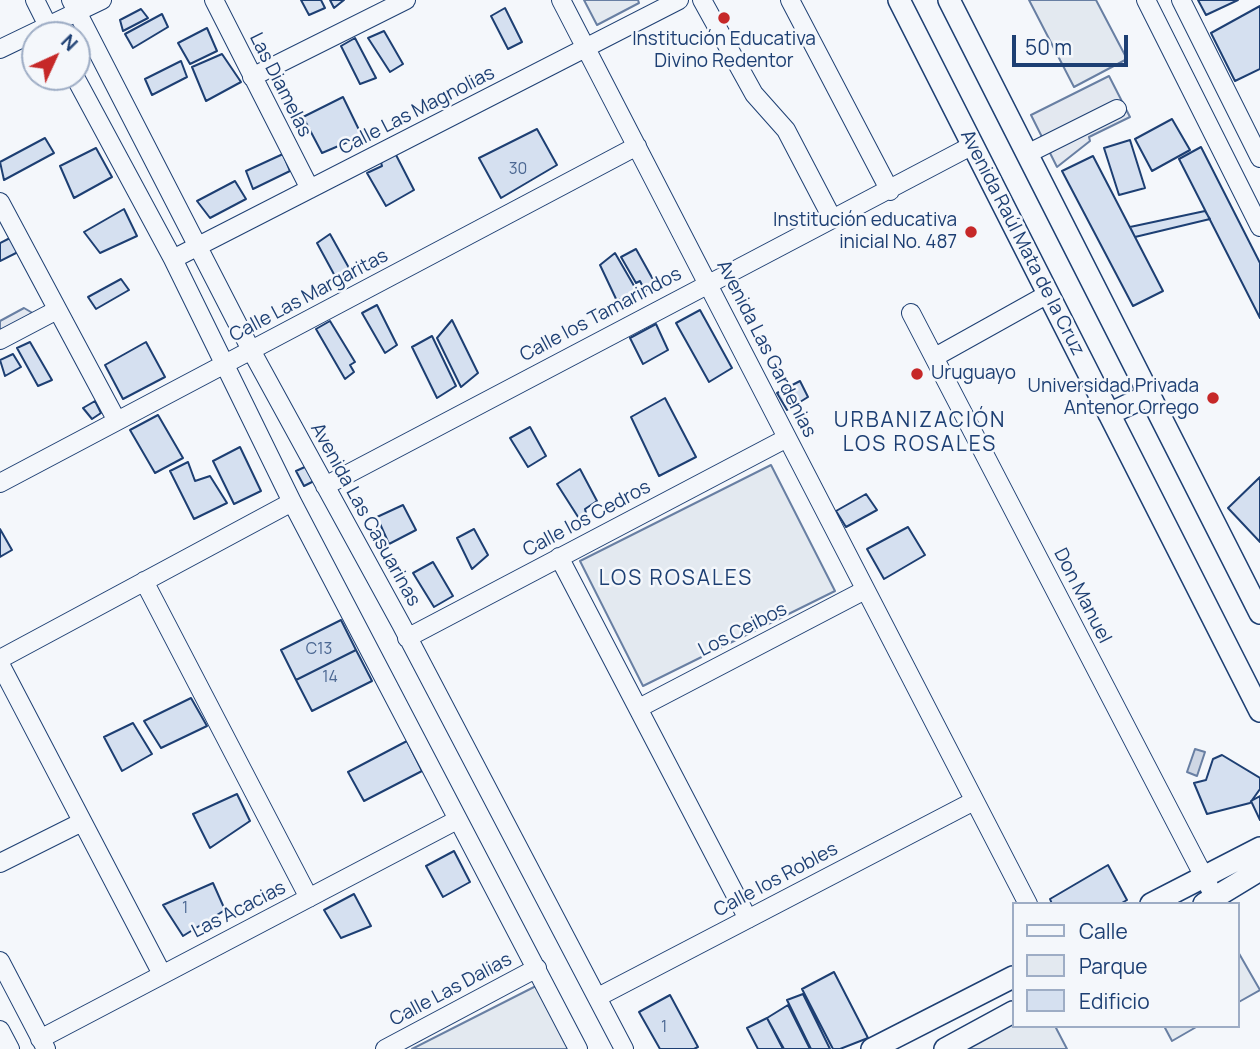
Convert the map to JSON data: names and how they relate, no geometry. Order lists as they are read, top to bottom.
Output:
{
  "streets": {
    "main road": ["Avenida Raúl Mata de la Cruz"],
    "street": [
      "Las Diamelas",
      "Calle Las Magnolias",
      "Calle Las Margaritas",
      "Calle los Tamarindos",
      "Avenida Las Gardenias",
      "Avenida Las Casuarinas",
      "Calle los Cedros",
      "Don Manuel",
      "Los Ceibos",
      "Calle los Robles",
      "Las Acacias",
      "Calle Las Dalias"
    ]
  },
  "crossings": [
    ["Las Diamelas", "Calle Las Magnolias"],
    ["Calle Las Magnolias", "Avenida Las Gardenias"],
    ["Calle Las Magnolias", "Avenida Las Casuarinas"],
    ["Avenida Raúl Mata de la Cruz", "Calle los Tamarindos"],
    ["Calle Las Margaritas", "Avenida Las Gardenias"],
    ["Calle Las Margaritas", "Avenida Las Casuarinas"],
    ["Calle los Tamarindos", "Avenida Las Gardenias"],
    ["Calle los Tamarindos", "Avenida Las Casuarinas"],
    ["Avenida Las Gardenias", "Calle los Cedros"],
    ["Avenida Las Gardenias", "Los Ceibos"],
    ["Avenida Las Gardenias", "Calle los Robles"],
    ["Avenida Las Casuarinas", "Calle los Cedros"],
    ["Avenida Las Casuarinas", "Calle los Robles"]
  ],
  "districts": ["URBANIZACIÓN LOS ROSALES", "LOS ROSALES"],
  "places": [
    "Institución Educativa Divino Redentor",
    "Institución educativa inicial No. 487",
    "Uruguayo",
    "Universidad Privada Antenor Orrego"
  ],
  "house_numbers": [
    "30",
    "C13",
    "14",
    "1",
    "1"
  ],
  "legend": ["Calle", "Parque", "Edificio"],
  "scale_bar": "50 m",
  "north": "top right"
}
